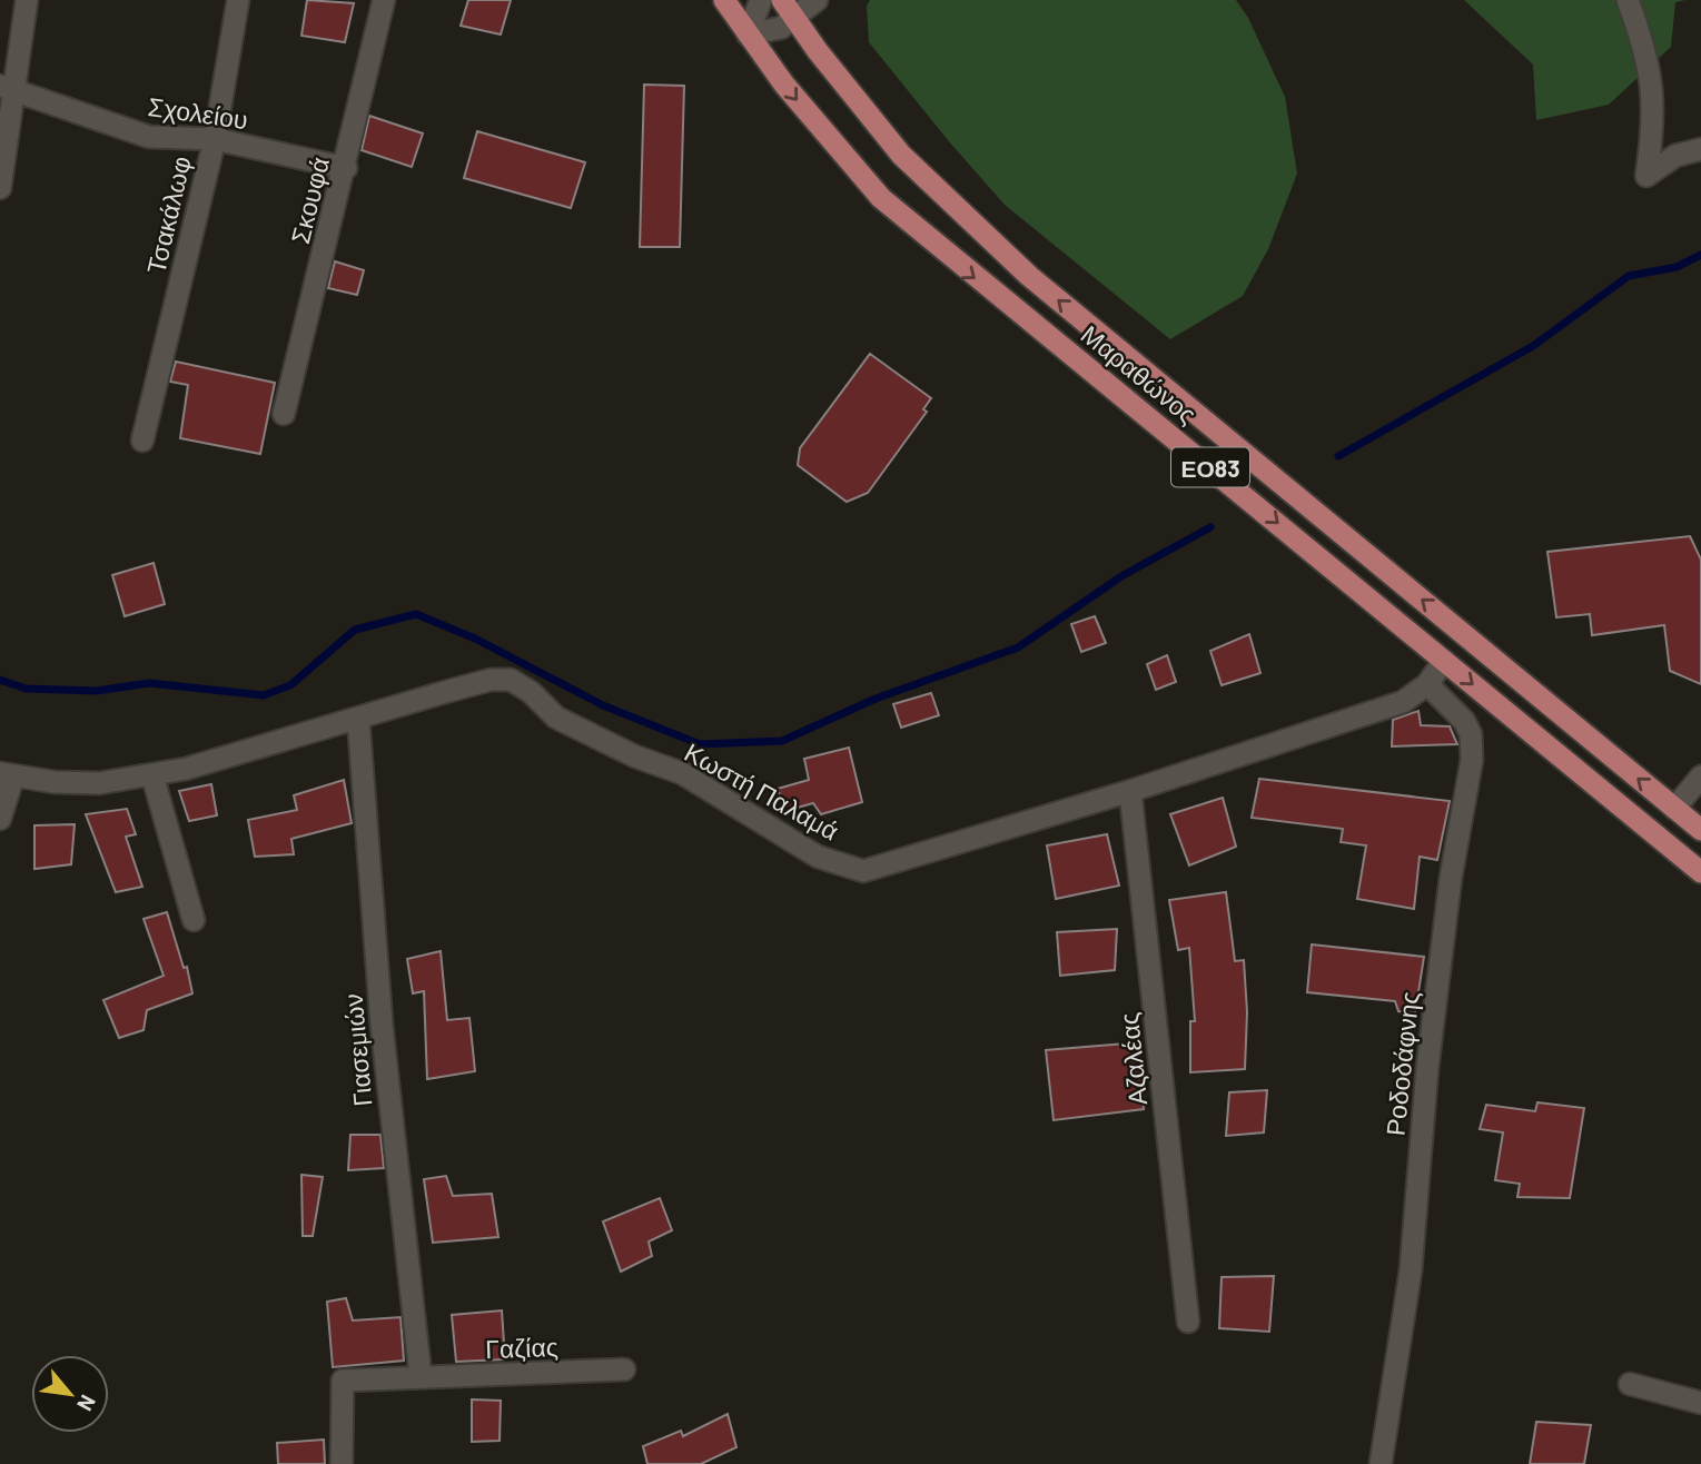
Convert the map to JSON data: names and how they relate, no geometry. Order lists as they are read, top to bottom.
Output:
{
  "streets": {
    "main road": ["Μαραθώνος", "ΕΟ83"],
    "street": [
      "Σχολείου",
      "Σκουφά",
      "Τσακάλωφ",
      "Κωστή Παλαμά",
      "Γιασεμιών",
      "Αζαλέας",
      "Ροδοδάφνης",
      "Γαζίας"
    ]
  },
  "crossings": [
    ["Σχολείου", "Σκουφά"],
    ["Σχολείου", "Τσακάλωφ"],
    ["Μαραθώνος", "Κωστή Παλαμά"],
    ["Κωστή Παλαμά", "Γιασεμιών"],
    ["Κωστή Παλαμά", "Αζαλέας"],
    ["Κωστή Παλαμά", "Ροδοδάφνης"],
    ["Γιασεμιών", "Γαζίας"]
  ],
  "north": "bottom right"
}
